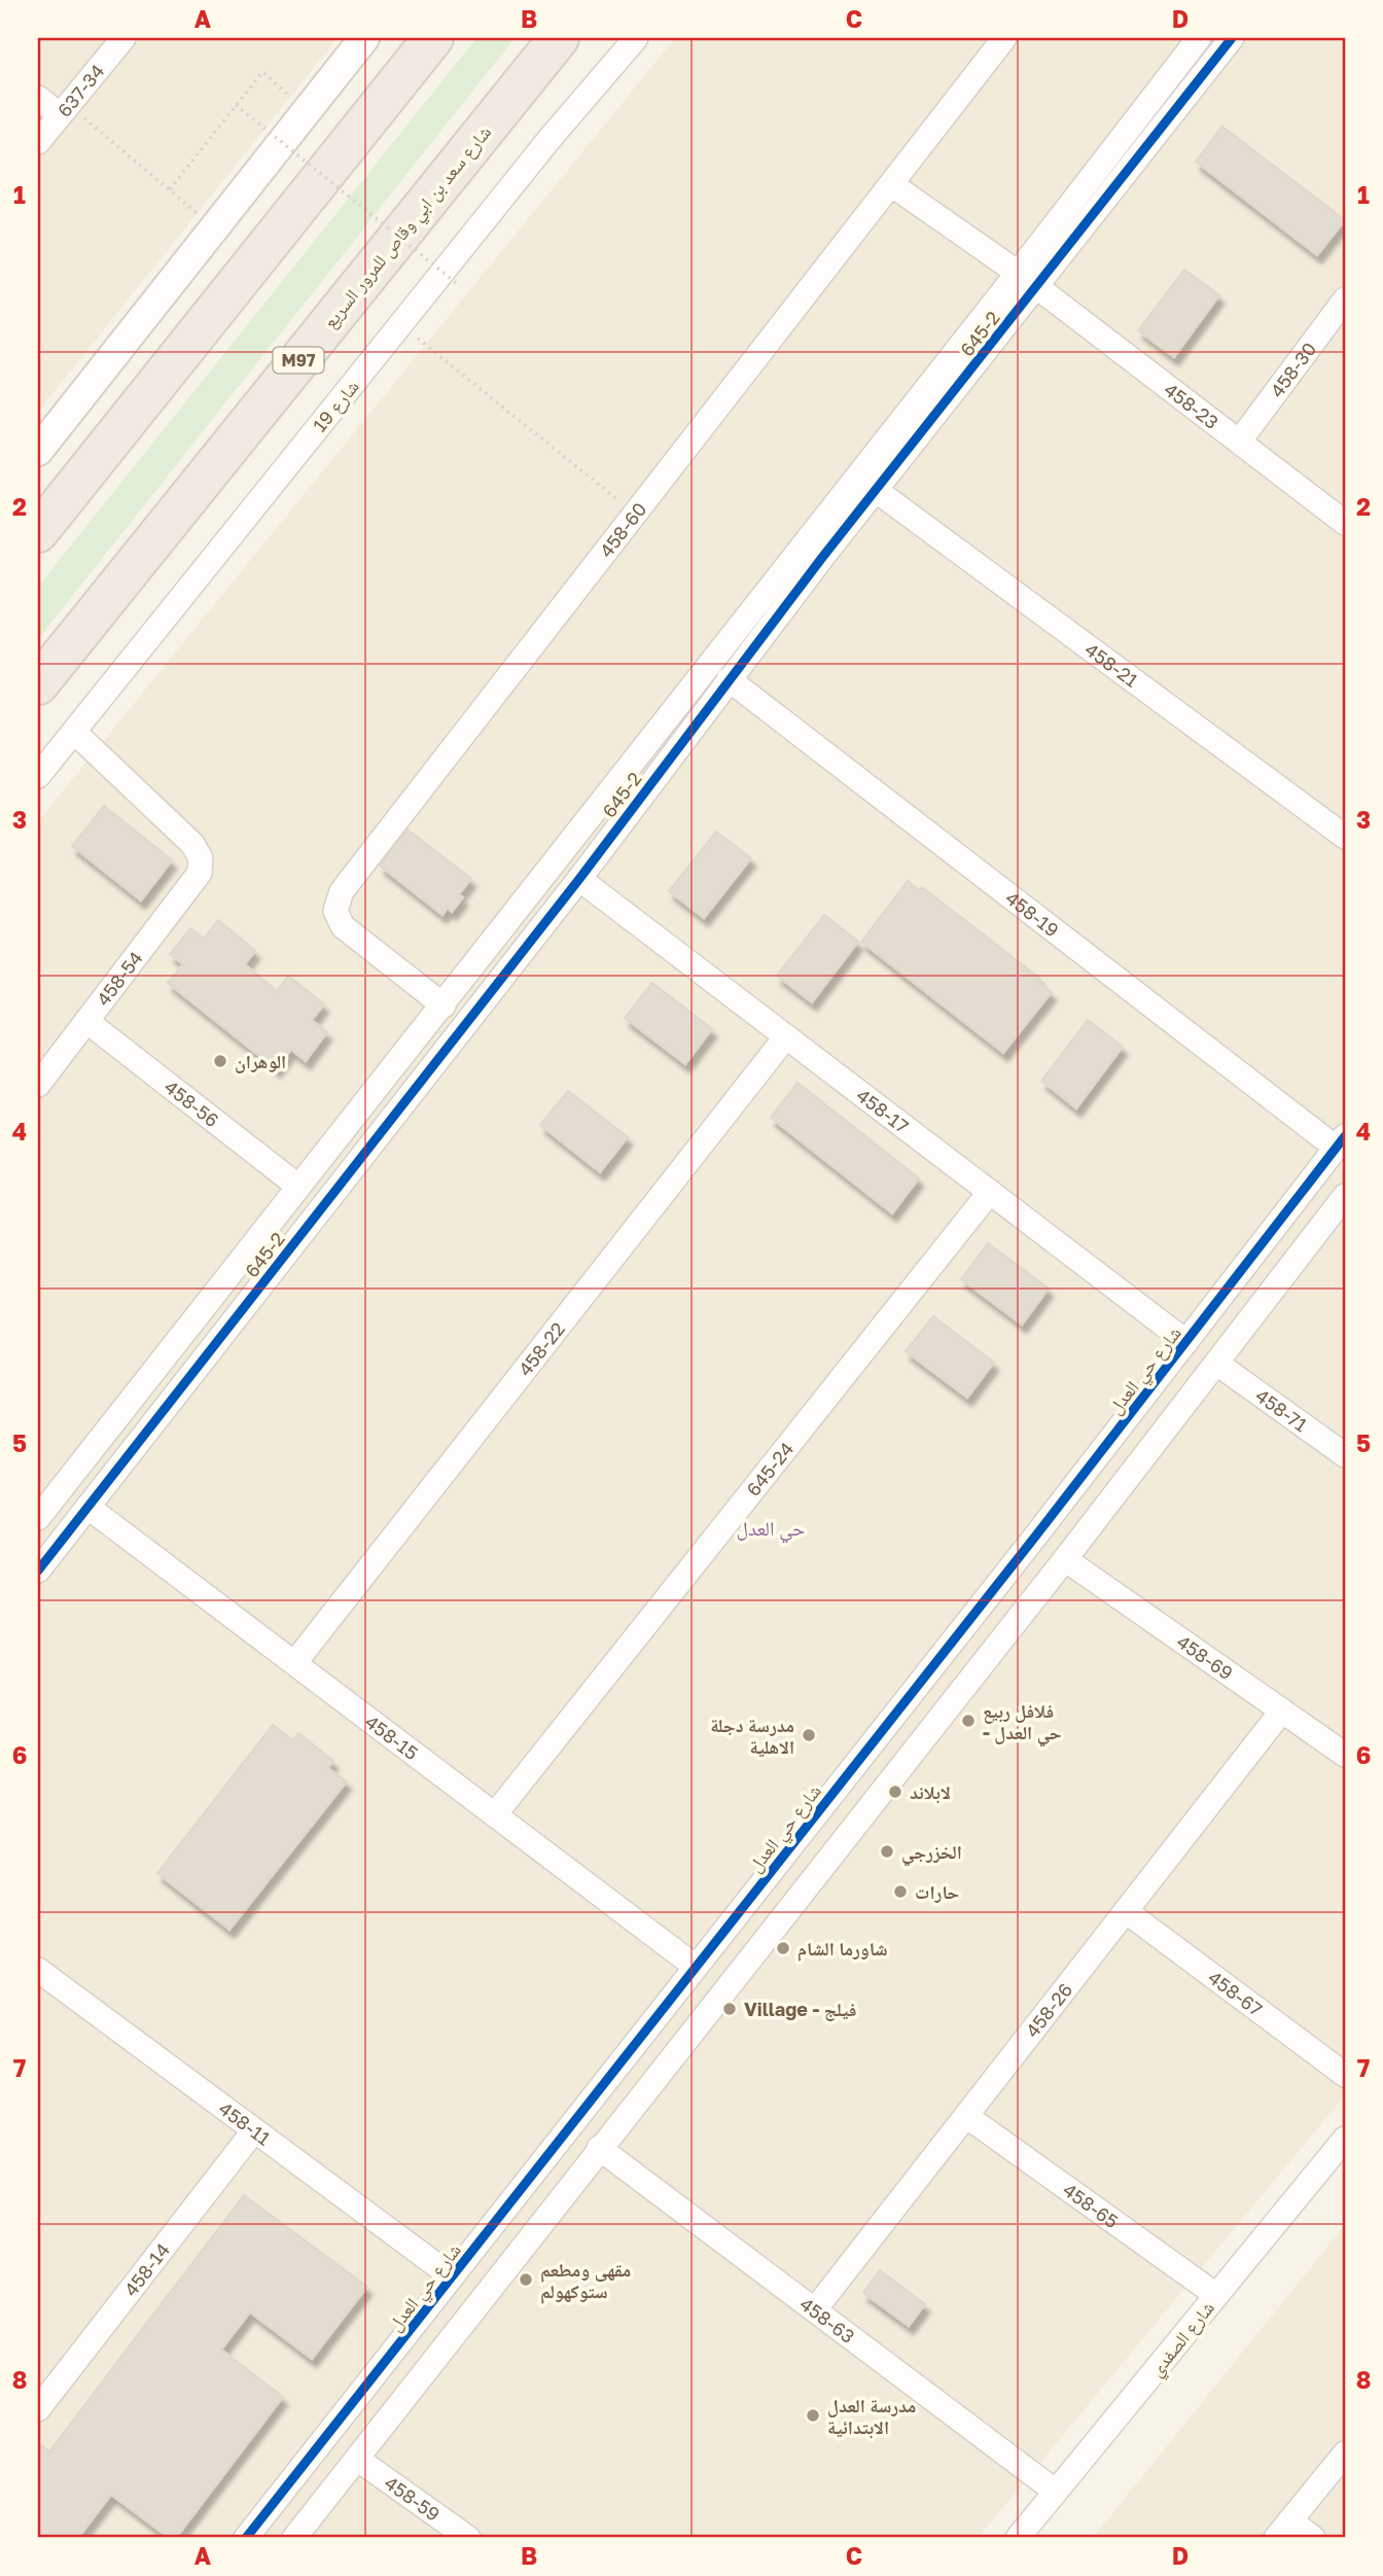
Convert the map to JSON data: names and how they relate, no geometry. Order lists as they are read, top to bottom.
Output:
{
  "streets": {
    "highway": ["شارع سعد بن ابي وقاص للمرور السريع", "M97"],
    "street": [
      "637-34",
      "645-2",
      "458-30",
      "458-23",
      "شارع 19",
      "458-60",
      "458-21",
      "458-19",
      "458-54",
      "458-56",
      "458-17",
      "458-22",
      "شارع حي العدل",
      "458-71",
      "645-24",
      "458-69",
      "458-15",
      "458-67",
      "458-26",
      "458-11",
      "458-65",
      "458-14",
      "458-63",
      "شارع الصفدي",
      "458-59"
    ]
  },
  "crossings": [
    ["645-2", "458-23"],
    ["645-2", "458-60"],
    ["645-2", "458-21"],
    ["645-2", "458-19"],
    ["645-2", "458-56"],
    ["645-2", "458-17"],
    ["645-2", "458-15"],
    ["458-30", "458-23"],
    ["458-23", "458-60"],
    ["شارع 19", "458-54"],
    ["458-19", "شارع حي العدل"],
    ["458-54", "458-56"],
    ["458-17", "458-22"],
    ["458-17", "شارع حي العدل"],
    ["458-17", "645-24"],
    ["458-22", "458-15"],
    ["شارع حي العدل", "458-15"],
    ["شارع حي العدل", "458-11"],
    ["645-24", "458-15"],
    ["458-69", "458-26"],
    ["458-67", "458-26"],
    ["458-26", "458-65"],
    ["458-26", "458-63"],
    ["458-11", "458-14"],
    ["458-65", "شارع الصفدي"],
    ["458-63", "شارع الصفدي"]
  ],
  "districts": ["حي العدل"],
  "places": [
    "الوهران",
    "فلافل ربيع - حي العدل",
    "مدرسة دجلة الاهلية",
    "لابلاند",
    "الخزرجي",
    "حارات",
    "شاورما الشام",
    "Village - فيلج",
    "مقهى ومطعم ستوكهولم",
    "مدرسة العدل الابتدائية"
  ],
  "grid": {
    "columns": [
      "A",
      "B",
      "C",
      "D"
    ],
    "rows": [
      "1",
      "2",
      "3",
      "4",
      "5",
      "6",
      "7",
      "8"
    ]
  }
}
